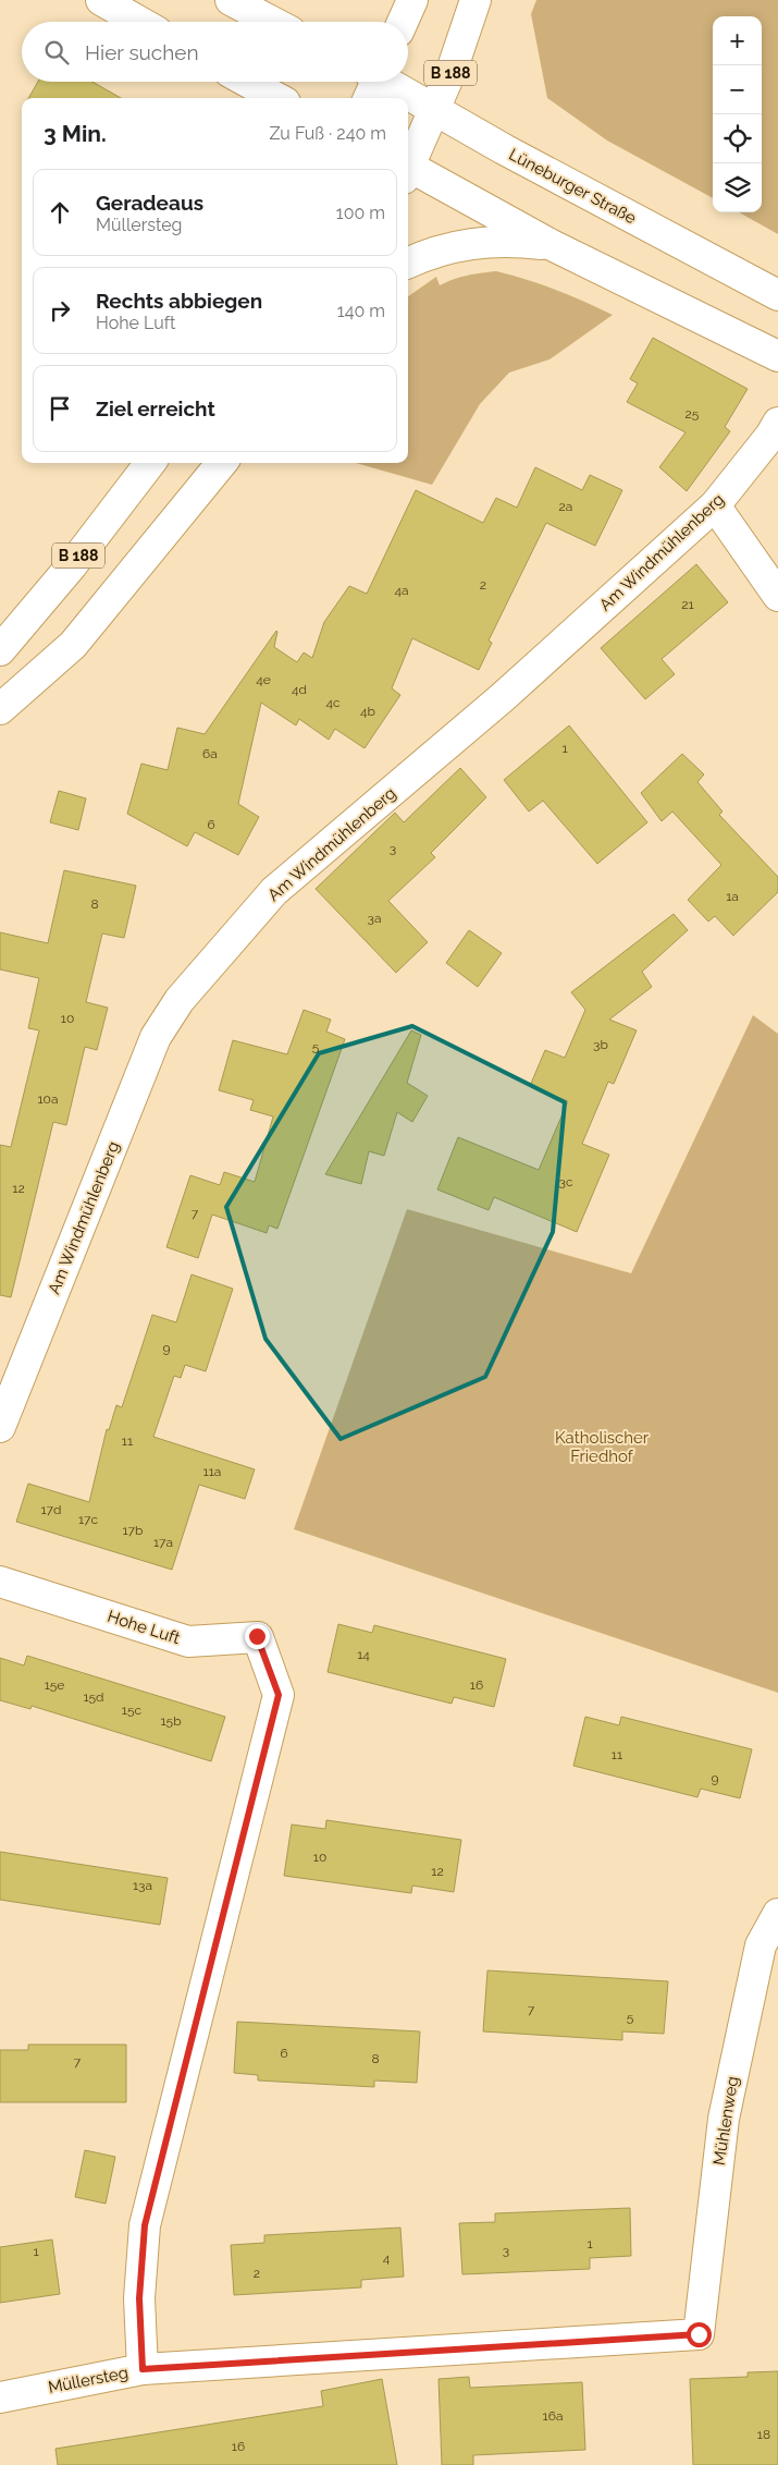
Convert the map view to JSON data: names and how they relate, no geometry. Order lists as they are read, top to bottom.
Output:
{
  "streets": {
    "street": [
      "B 188",
      "Lüneburger Straße",
      "Am Windmühlenberg",
      "Hohe Luft",
      "Mühlenweg",
      "Müllersteg"
    ]
  },
  "crossings": [
    ["B 188", "Lüneburger Straße"],
    ["Hohe Luft", "Müllersteg"],
    ["Mühlenweg", "Müllersteg"]
  ],
  "parks": ["Katholischer Friedhof"],
  "house_numbers": [
    "25",
    "2a",
    "2",
    "4a",
    "21",
    "4e",
    "4d",
    "4c",
    "4b",
    "1",
    "6a",
    "6",
    "3",
    "1a",
    "8",
    "3a",
    "10",
    "3b",
    "5",
    "10a",
    "3c",
    "12",
    "7",
    "9",
    "11",
    "11a",
    "17d",
    "17c",
    "17b",
    "17a",
    "14",
    "15e",
    "16",
    "15d",
    "15c",
    "15b",
    "11",
    "9",
    "10",
    "12",
    "13a",
    "7",
    "5",
    "6",
    "8",
    "7",
    "1",
    "3",
    "1",
    "4",
    "2",
    "16a",
    "18",
    "16"
  ],
  "page": {
    "map_buttons": ["+", "−"],
    "search": "Hier suchen",
    "heading": ["3 Min.", "Zu Fuß · 240 m"],
    "list": [
      ["Geradeaus", "Müllersteg", "100 m"],
      ["Rechts abbiegen", "Hohe Luft", "140 m"],
      "Ziel erreicht"
    ]
  }
}
